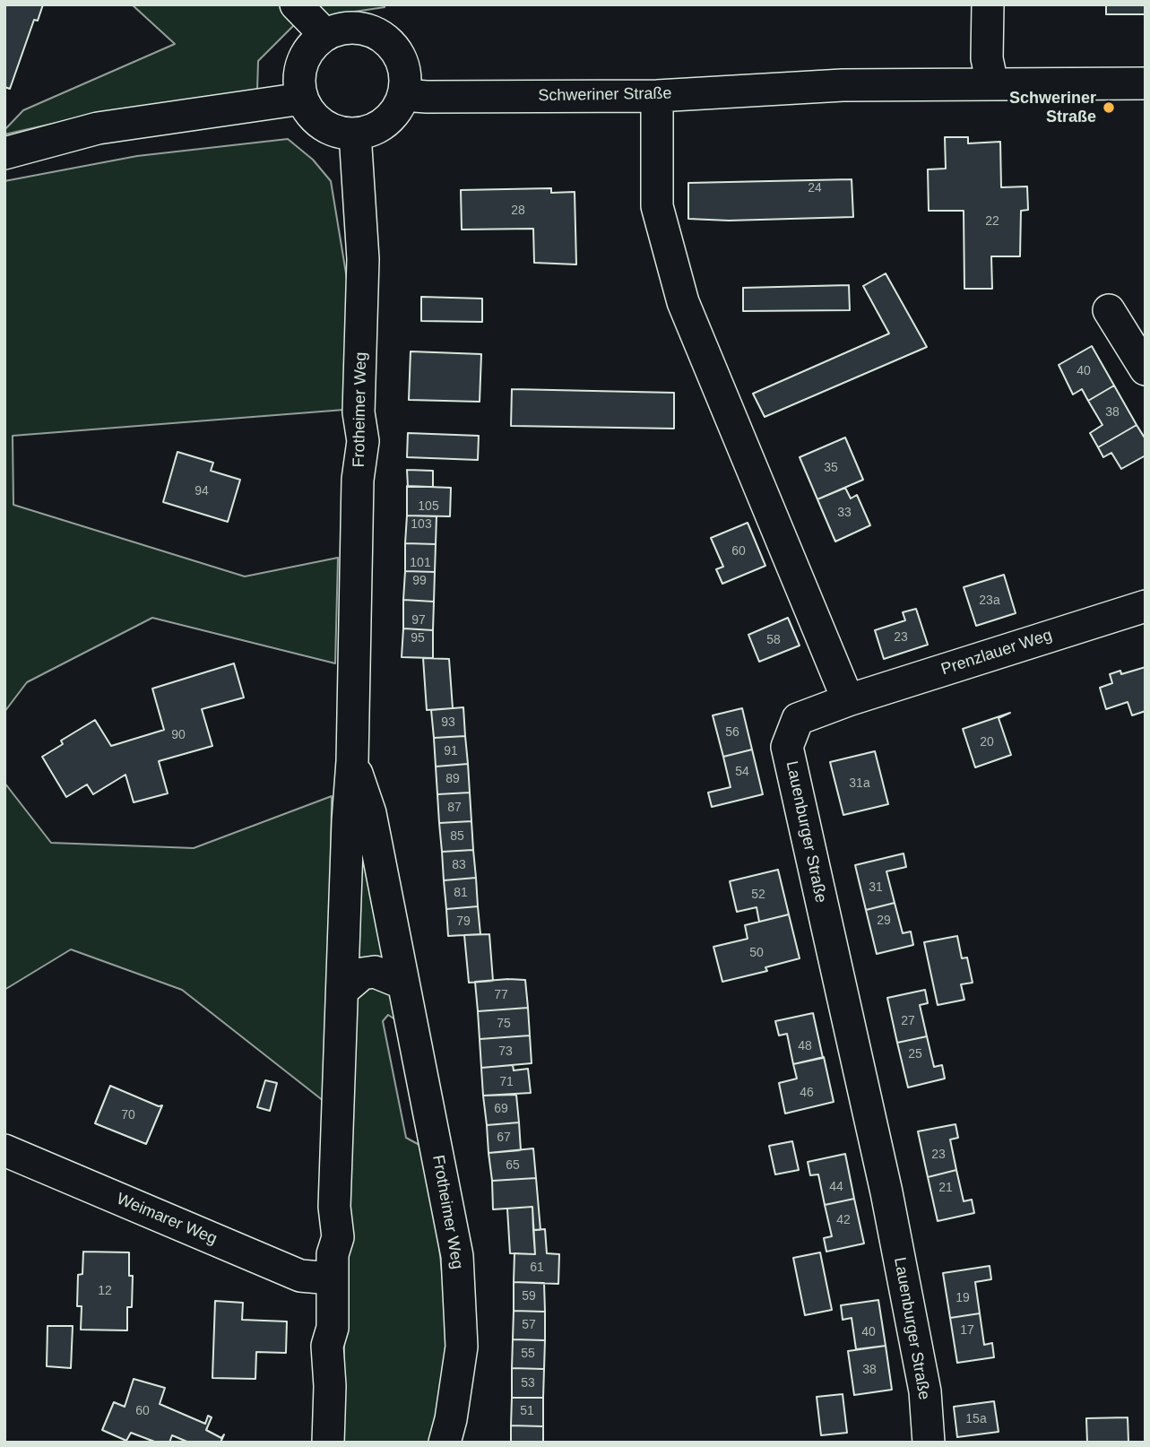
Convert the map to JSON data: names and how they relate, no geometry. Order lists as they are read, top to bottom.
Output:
{
  "streets": {
    "street": [
      "Schweriner Straße",
      "Frotheimer Weg",
      "Prenzlauer Weg",
      "Lauenburger Straße",
      "Weimarer Weg"
    ]
  },
  "crossings": [
    ["Schweriner Straße", "Frotheimer Weg"],
    ["Frotheimer Weg", "Weimarer Weg"],
    ["Prenzlauer Weg", "Lauenburger Straße"]
  ],
  "places": ["Schweriner Straße"],
  "house_numbers": [
    "24",
    "28",
    "22",
    "40",
    "38",
    "35",
    "94",
    "105",
    "33",
    "103",
    "60",
    "101",
    "99",
    "23a",
    "97",
    "23",
    "95",
    "58",
    "93",
    "56",
    "90",
    "20",
    "91",
    "54",
    "89",
    "31a",
    "87",
    "85",
    "83",
    "31",
    "81",
    "52",
    "29",
    "79",
    "50",
    "77",
    "27",
    "75",
    "48",
    "73",
    "25",
    "71",
    "46",
    "69",
    "70",
    "67",
    "23",
    "65",
    "44",
    "21",
    "42",
    "61",
    "12",
    "59",
    "19",
    "57",
    "17",
    "40",
    "55",
    "38",
    "53",
    "60",
    "51",
    "15a"
  ]
}
